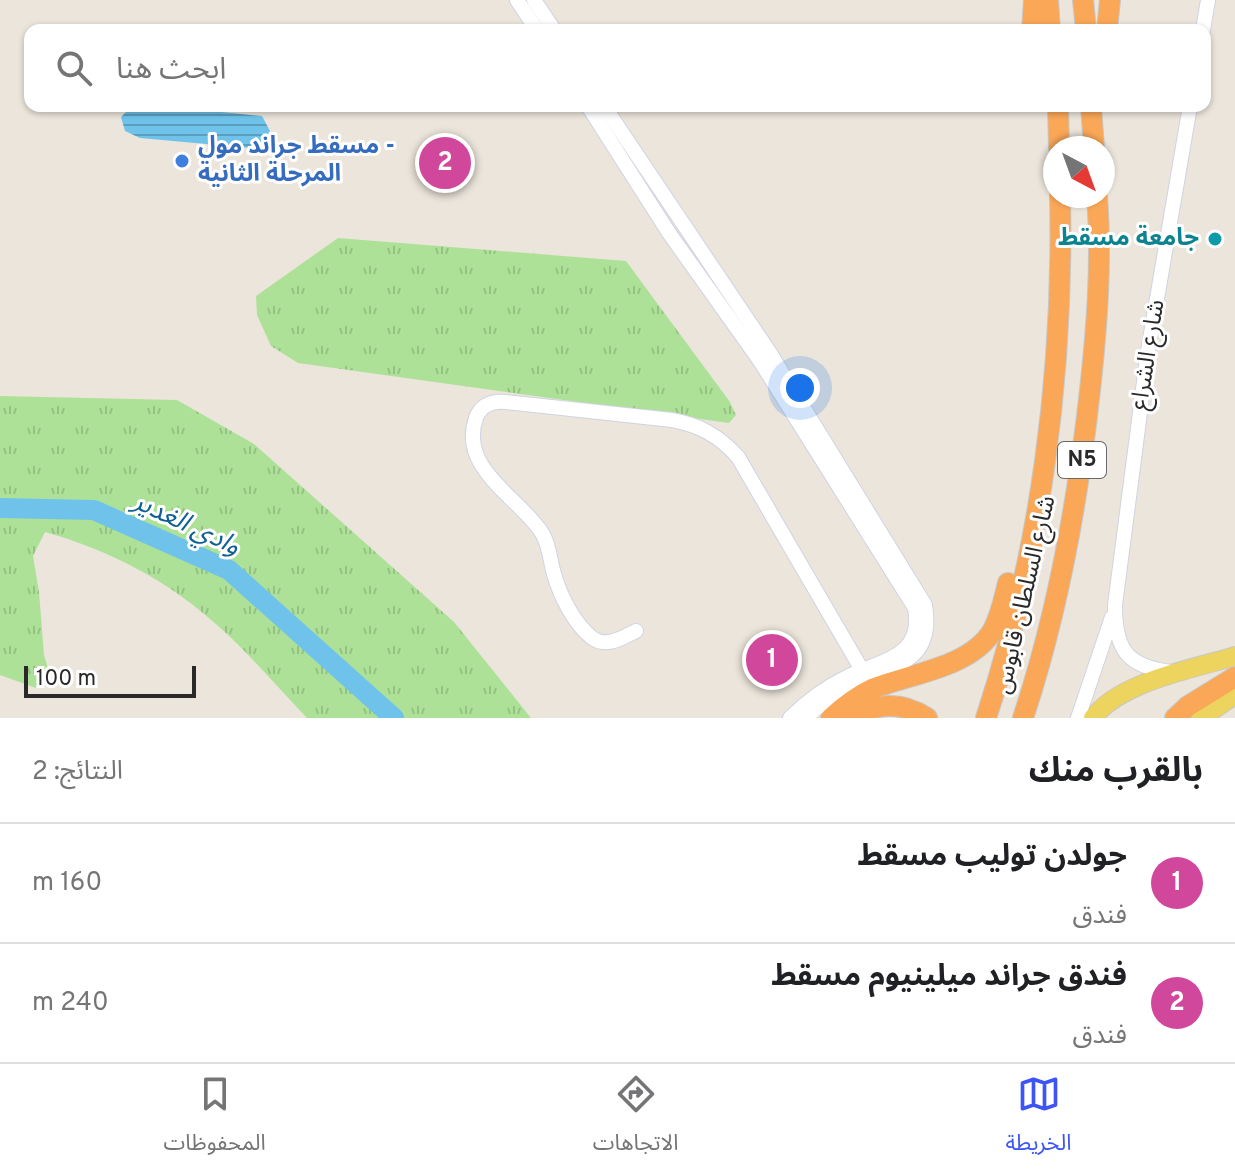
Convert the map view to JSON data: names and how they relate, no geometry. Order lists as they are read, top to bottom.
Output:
{
  "streets": {
    "highway": ["N5", "شارع السلطان قابوس"],
    "street": ["شارع الشراع"]
  },
  "water": ["وادي الغدير"],
  "places": ["مسقط جراند مول - المرحلة الثانية", "جامعة مسقط"],
  "scale_bar": "100 m",
  "north": "bottom right",
  "page": {
    "search": "ابحث هنا",
    "pins": ["2", "1"],
    "scale": "100 m",
    "heading": ["بالقرب منك", "النتائج: 2"],
    "list": [
      {
        "mark": "1",
        "name": "جولدن توليب مسقط",
        "note": "فندق",
        "value": "160 m"
      },
      {
        "mark": "2",
        "name": "فندق جراند ميلينيوم مسقط",
        "note": "فندق",
        "value": "240 m"
      }
    ],
    "nav": ["الخريطة", "الاتجاهات", "المحفوظات"]
  }
}
